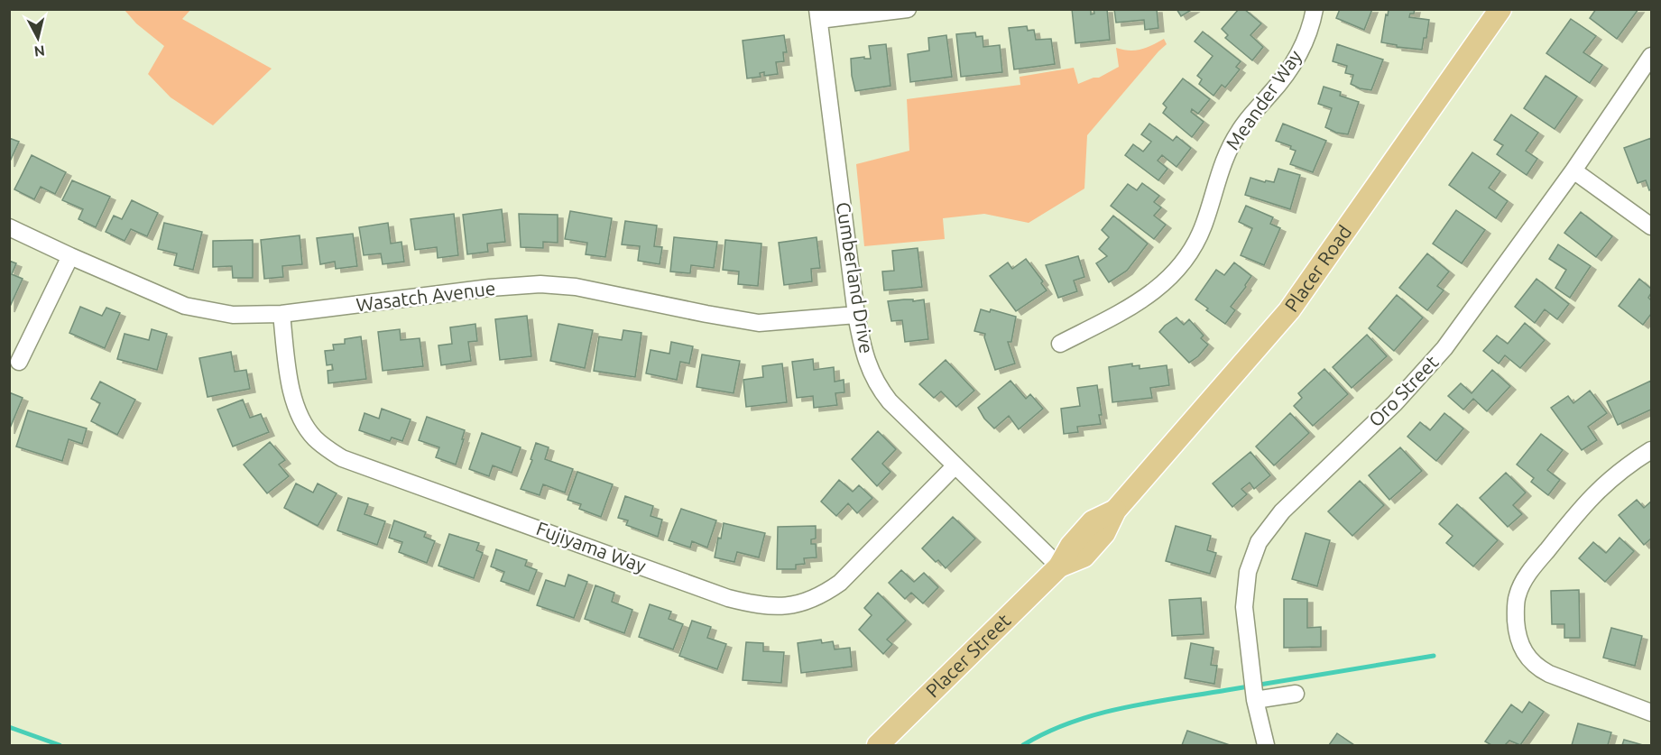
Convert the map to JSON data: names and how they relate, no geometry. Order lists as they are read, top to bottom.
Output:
{
  "streets": {
    "main road": ["Placer Road", "Placer Street"],
    "street": [
      "Meander Way",
      "Cumberland Drive",
      "Wasatch Avenue",
      "Oro Street",
      "Fujiyama Way"
    ]
  },
  "crossings": [
    ["Placer Road", "Cumberland Drive"],
    ["Placer Road", "Placer Street"],
    ["Cumberland Drive", "Wasatch Avenue"],
    ["Cumberland Drive", "Fujiyama Way"],
    ["Cumberland Drive", "Placer Street"],
    ["Wasatch Avenue", "Fujiyama Way"]
  ],
  "north": "bottom"
}
